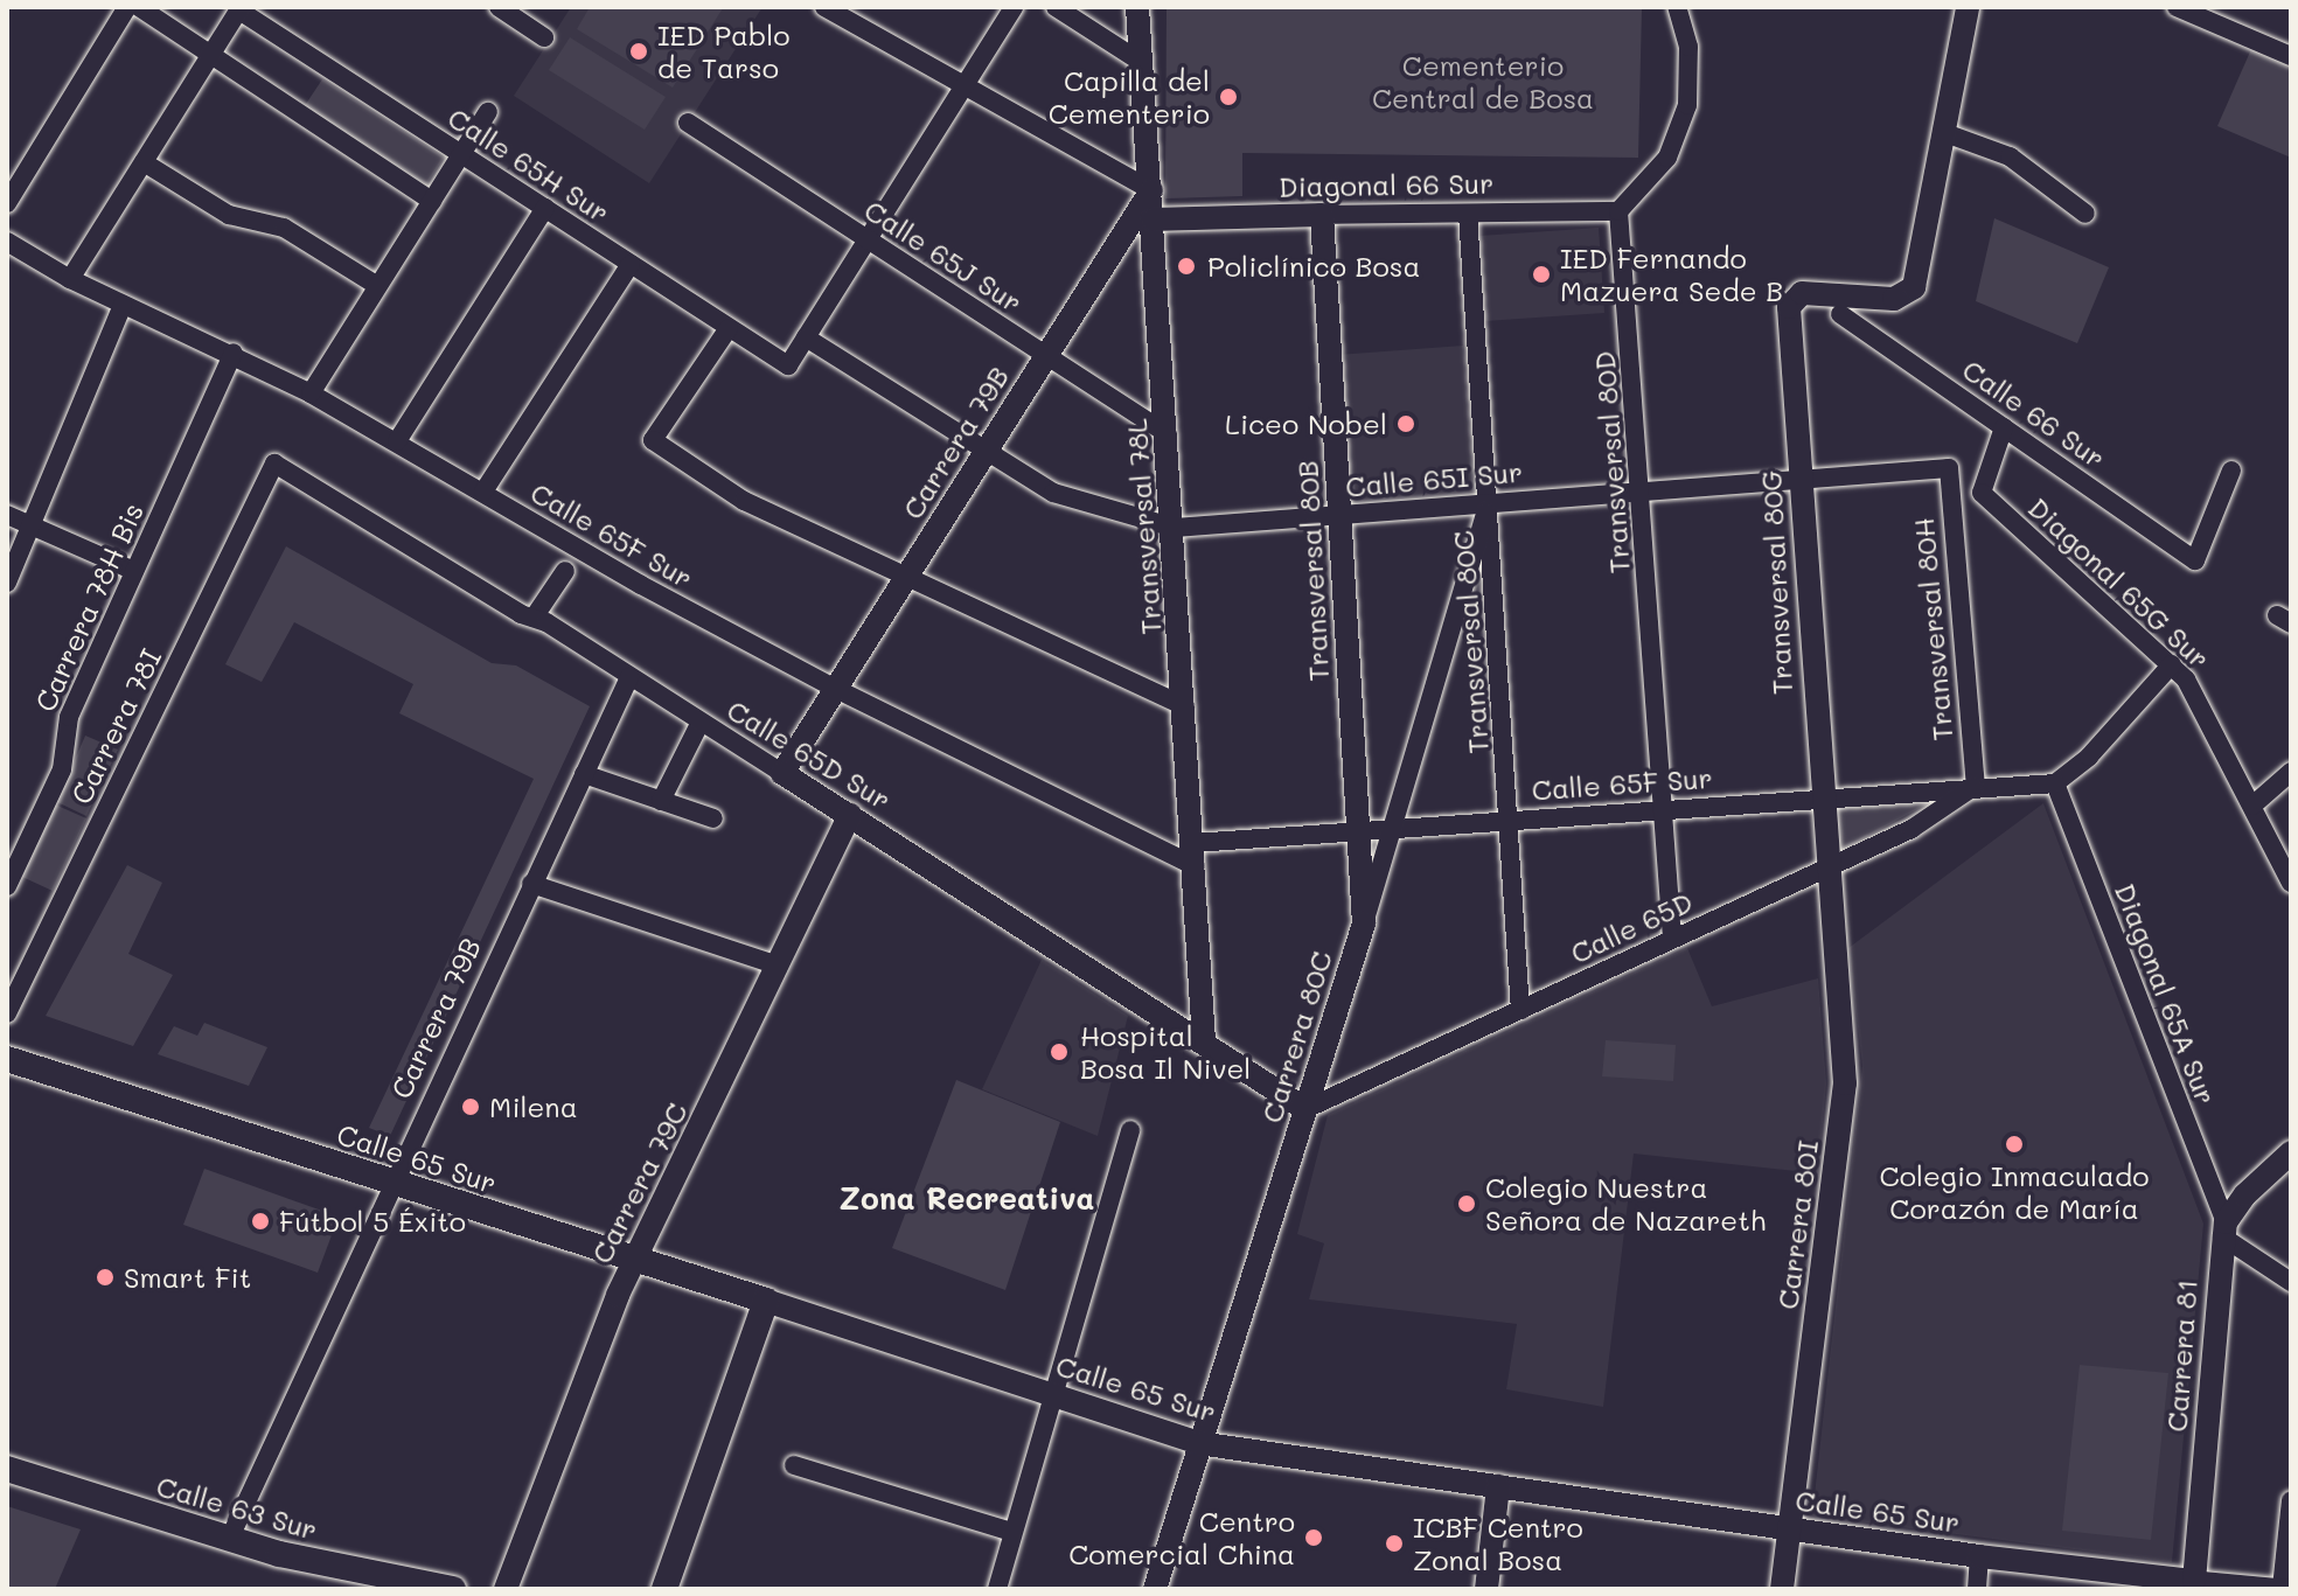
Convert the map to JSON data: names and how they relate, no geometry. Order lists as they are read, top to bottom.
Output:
{
  "streets": {
    "main road": ["Calle 65 Sur", "Calle 63 Sur"],
    "street": [
      "Calle 65H Sur",
      "Diagonal 66 Sur",
      "Calle 65J Sur",
      "Calle 66 Sur",
      "Carrera 79B",
      "Transversal 80D",
      "Calle 65I Sur",
      "Transversal 78L",
      "Calle 65F Sur",
      "Transversal 80B",
      "Transversal 80G",
      "Diagonal 65G Sur",
      "Carrera 78H Bis",
      "Transversal 80H",
      "Transversal 80C",
      "Carrera 78I",
      "Calle 65D Sur",
      "Calle 65D",
      "Diagonal 65A Sur",
      "Carrera 80C",
      "Carrera 79C",
      "Carrera 80I",
      "Carrera 81"
    ]
  },
  "crossings": [
    ["Calle 65H Sur", "Calle 65I Sur"],
    ["Diagonal 66 Sur", "Transversal 80D"],
    ["Diagonal 66 Sur", "Transversal 78L"],
    ["Diagonal 66 Sur", "Transversal 80B"],
    ["Diagonal 66 Sur", "Transversal 80C"],
    ["Calle 65J Sur", "Carrera 79B"],
    ["Calle 65J Sur", "Transversal 78L"],
    ["Carrera 79B", "Calle 65I Sur"],
    ["Carrera 79B", "Transversal 78L"],
    ["Carrera 79B", "Calle 65F Sur"],
    ["Carrera 79B", "Calle 65D Sur"],
    ["Carrera 79B", "Calle 65 Sur"],
    ["Carrera 79B", "Calle 63 Sur"],
    ["Transversal 80D", "Calle 65I Sur"],
    ["Transversal 80D", "Calle 65F Sur"],
    ["Transversal 80D", "Calle 65D"],
    ["Calle 65I Sur", "Transversal 78L"],
    ["Calle 65I Sur", "Transversal 80B"],
    ["Calle 65I Sur", "Transversal 80G"],
    ["Calle 65I Sur", "Diagonal 65G Sur"],
    ["Calle 65I Sur", "Transversal 80H"],
    ["Calle 65I Sur", "Transversal 80C"],
    ["Calle 65I Sur", "Carrera 80C"],
    ["Transversal 78L", "Calle 65F Sur"],
    ["Transversal 78L", "Calle 65D Sur"],
    ["Calle 65F Sur", "Transversal 80B"],
    ["Calle 65F Sur", "Transversal 80G"],
    ["Calle 65F Sur", "Carrera 78H Bis"],
    ["Calle 65F Sur", "Transversal 80H"],
    ["Calle 65F Sur", "Transversal 80C"],
    ["Calle 65F Sur", "Calle 65D"],
    ["Calle 65F Sur", "Diagonal 65A Sur"],
    ["Calle 65F Sur", "Carrera 80C"],
    ["Transversal 80B", "Carrera 80C"],
    ["Transversal 80G", "Calle 65D"],
    ["Transversal 80G", "Carrera 80I"],
    ["Diagonal 65G Sur", "Transversal 80H"],
    ["Transversal 80H", "Calle 65D"],
    ["Transversal 80C", "Calle 65D"],
    ["Transversal 80C", "Carrera 80C"],
    ["Carrera 78I", "Calle 65D Sur"],
    ["Calle 65D Sur", "Calle 65D"],
    ["Calle 65D Sur", "Carrera 80C"],
    ["Calle 65D Sur", "Carrera 79C"],
    ["Calle 65D", "Carrera 80C"],
    ["Calle 65D", "Carrera 80I"],
    ["Diagonal 65A Sur", "Carrera 81"],
    ["Carrera 80C", "Calle 65 Sur"],
    ["Calle 65 Sur", "Carrera 79C"],
    ["Calle 65 Sur", "Carrera 80I"],
    ["Calle 65 Sur", "Carrera 81"]
  ],
  "districts": ["Zona Recreativa"],
  "parks": ["Cementerio Central de Bosa"],
  "places": [
    "IED Pablo de Tarso",
    "Capilla del Cementerio",
    "Policlínico Bosa",
    "IED Fernando Mazuera Sede B",
    "Liceo Nobel",
    "Hospital Bosa Il Nivel",
    "Milena",
    "Colegio Inmaculado Corazón de María",
    "Colegio Nuestra Señora de Nazareth",
    "Fútbol 5 Éxito",
    "Smart Fit",
    "Centro Comercial China",
    "ICBF Centro Zonal Bosa"
  ]
}
